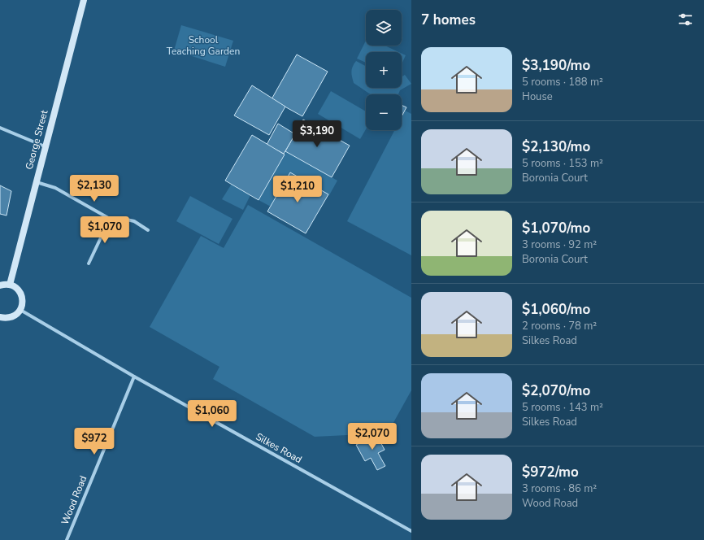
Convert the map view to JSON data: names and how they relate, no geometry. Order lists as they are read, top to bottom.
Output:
{
  "streets": {
    "street": ["George Street", "Silkes Road", "Wood Road"]
  },
  "crossings": [
    ["Silkes Road", "Wood Road"]
  ],
  "parks": ["School Teaching Garden"],
  "page": {
    "heading": "7 homes",
    "map_buttons": ["+", "−"],
    "list": [
      {
        "name": "$3,190/mo",
        "note": "5 rooms · 188 m² · House"
      },
      {
        "name": "$2,130/mo",
        "note": "5 rooms · 153 m² · Boronia Court"
      },
      {
        "name": "$1,070/mo",
        "note": "3 rooms · 92 m² · Boronia Court"
      },
      {
        "name": "$1,060/mo",
        "note": "2 rooms · 78 m² · Silkes Road"
      },
      {
        "name": "$2,070/mo",
        "note": "5 rooms · 143 m² · Silkes Road"
      },
      {
        "name": "$972/mo",
        "note": "3 rooms · 86 m² · Wood Road"
      }
    ],
    "price": [
      "$3,190",
      "$2,130",
      "$1,210",
      "$1,070",
      "$1,060",
      "$2,070",
      "$972"
    ]
  }
}
